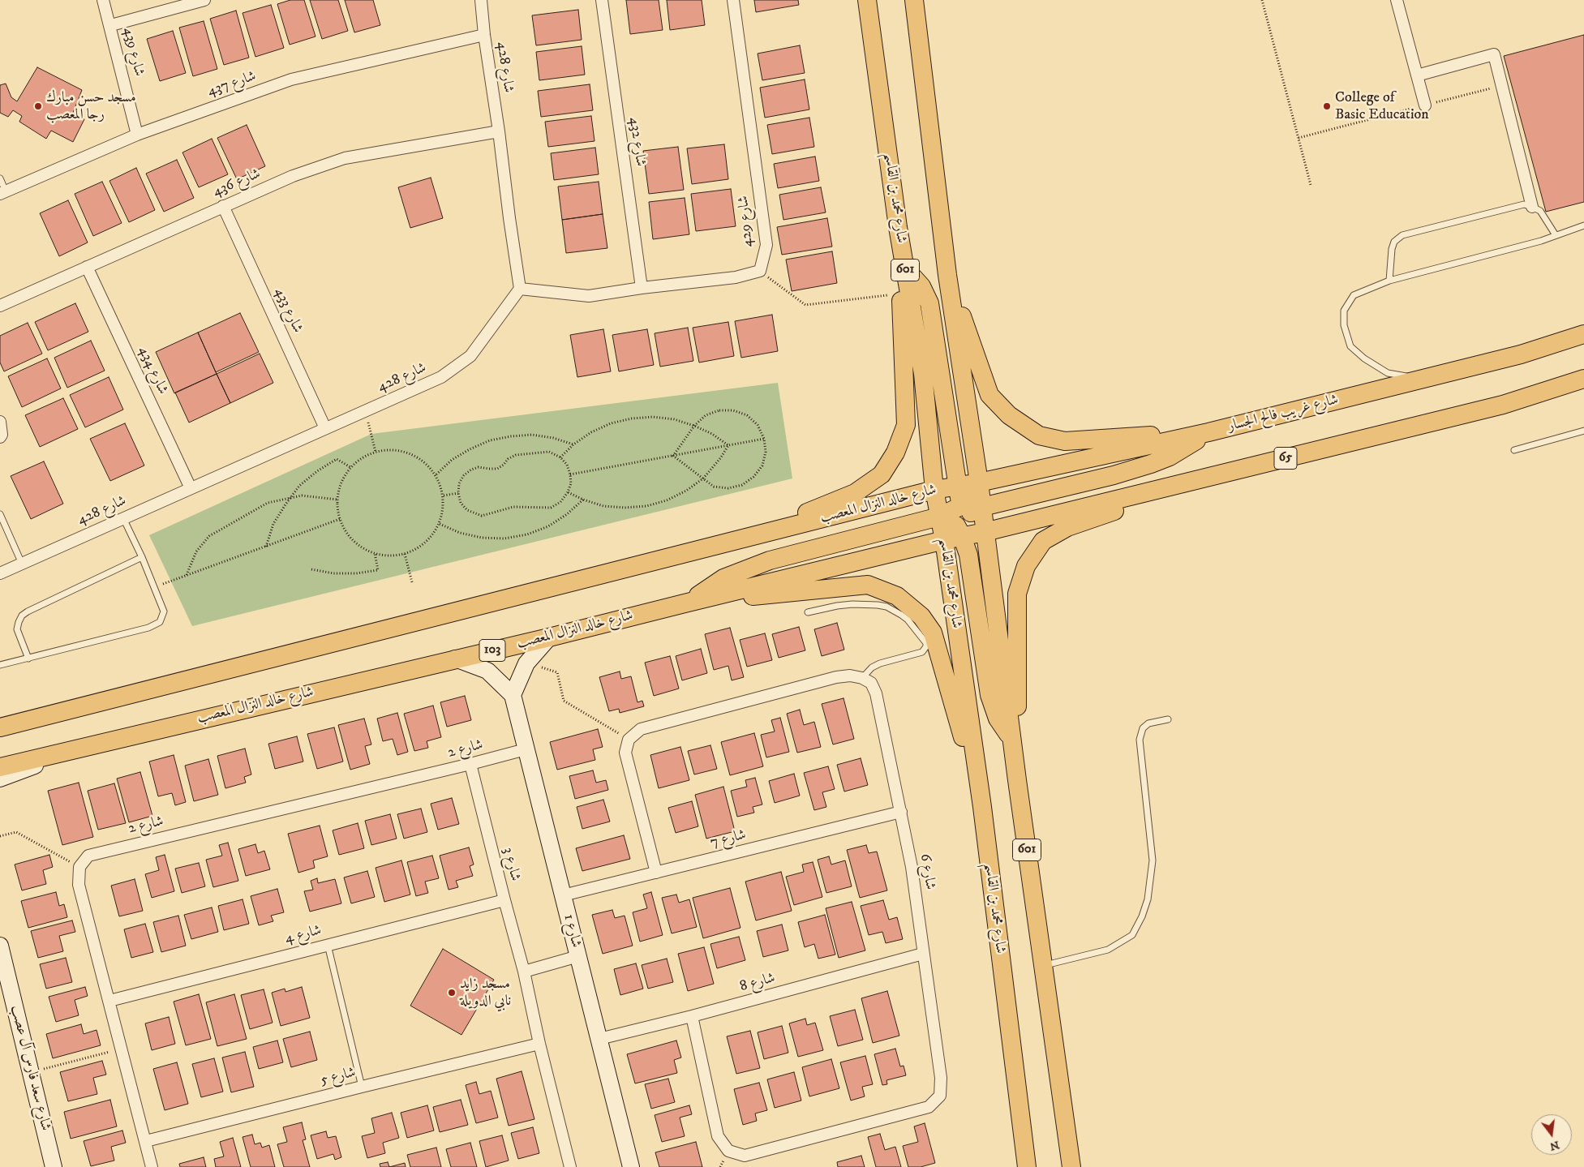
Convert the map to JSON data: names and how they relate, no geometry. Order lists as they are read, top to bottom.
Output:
{
  "streets": {
    "main road": [
      "شارع محمد بن القاسم",
      "601",
      "شارع غريب فالح الجسار",
      "65",
      "شارع خالد النزال المعصب",
      "103"
    ],
    "street": [
      "شارع 439",
      "شارع 428",
      "شارع 437",
      "شارع 432",
      "شارع 436",
      "شارع 429",
      "شارع 433",
      "شارع 434",
      "شارع 2",
      "شارع 7",
      "شارع 3",
      "شارع 6",
      "شارع 1",
      "شارع 4",
      "شارع 8",
      "شارع سعد فارس آل عصب",
      "شارع 5"
    ]
  },
  "crossings": [
    ["شارع 439", "شارع 437"],
    ["شارع 428", "شارع 437"],
    ["شارع 428", "شارع 436"],
    ["شارع 428", "شارع 433"],
    ["شارع 428", "شارع 434"],
    ["شارع 436", "شارع 433"],
    ["شارع 436", "شارع 434"],
    ["شارع محمد بن القاسم", "65"],
    ["شارع محمد بن القاسم", "شارع خالد النزال المعصب"],
    ["شارع غريب فالح الجسار", "شارع خالد النزال المعصب"],
    ["شارع 2", "شارع 3"],
    ["شارع 2", "شارع 1"],
    ["شارع 7", "شارع 6"],
    ["شارع 7", "شارع 1"],
    ["شارع 3", "شارع 4"],
    ["شارع 3", "شارع 5"],
    ["شارع 6", "شارع 8"],
    ["شارع 1", "شارع 8"]
  ],
  "places": ["مسجد حسن مبارك رجا المعصب", "College of Basic Education", "مسجد زايد نابي الدويلة"],
  "north": "bottom"
}
